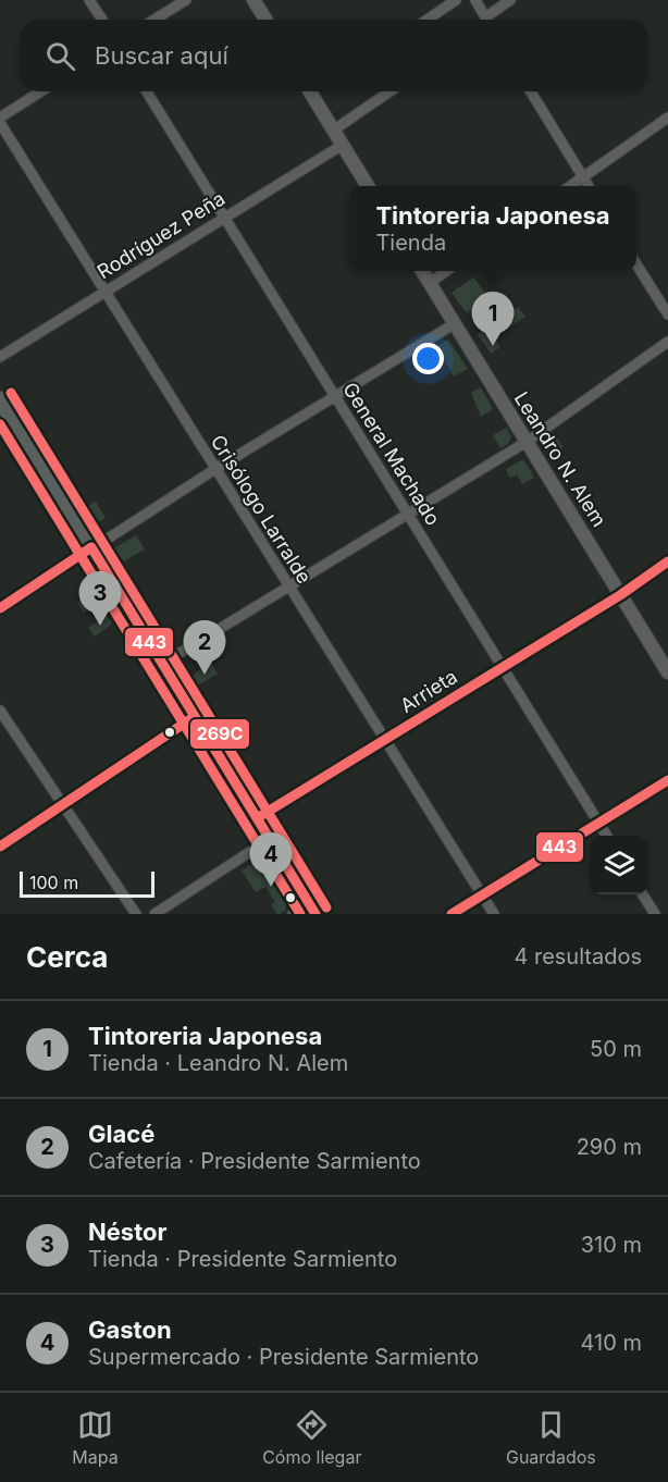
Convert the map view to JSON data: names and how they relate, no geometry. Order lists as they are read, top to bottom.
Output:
{
  "streets": {
    "street": [
      "Rodríguez Peña",
      "General Machado",
      "Leandro N. Alem",
      "Crisólogo Larralde",
      "Arrieta"
    ]
  },
  "crossings": [
    ["Rodríguez Peña", "General Machado"],
    ["Rodríguez Peña", "Crisólogo Larralde"],
    ["General Machado", "Arrieta"],
    ["Leandro N. Alem", "Arrieta"],
    ["Crisólogo Larralde", "Arrieta"]
  ],
  "lines": ["transit line 269C", "transit line 443"],
  "scale_bar": "100 m",
  "page": {
    "search": "Buscar aquí",
    "popup": ["Tintoreria Japonesa", "Tienda"],
    "pins": [
      "1",
      "3",
      "2",
      "4"
    ],
    "scale": "100 m",
    "heading": ["Cerca", "4 resultados"],
    "list": [
      {
        "mark": "1",
        "name": "Tintoreria Japonesa",
        "note": "Tienda · Leandro N. Alem",
        "value": "50 m"
      },
      {
        "mark": "2",
        "name": "Glacé",
        "note": "Cafetería · Presidente Sarmiento",
        "value": "290 m"
      },
      {
        "mark": "3",
        "name": "Néstor",
        "note": "Tienda · Presidente Sarmiento",
        "value": "310 m"
      },
      {
        "mark": "4",
        "name": "Gaston",
        "note": "Supermercado · Presidente Sarmiento",
        "value": "410 m"
      }
    ],
    "nav": ["Mapa", "Cómo llegar", "Guardados"]
  }
}
